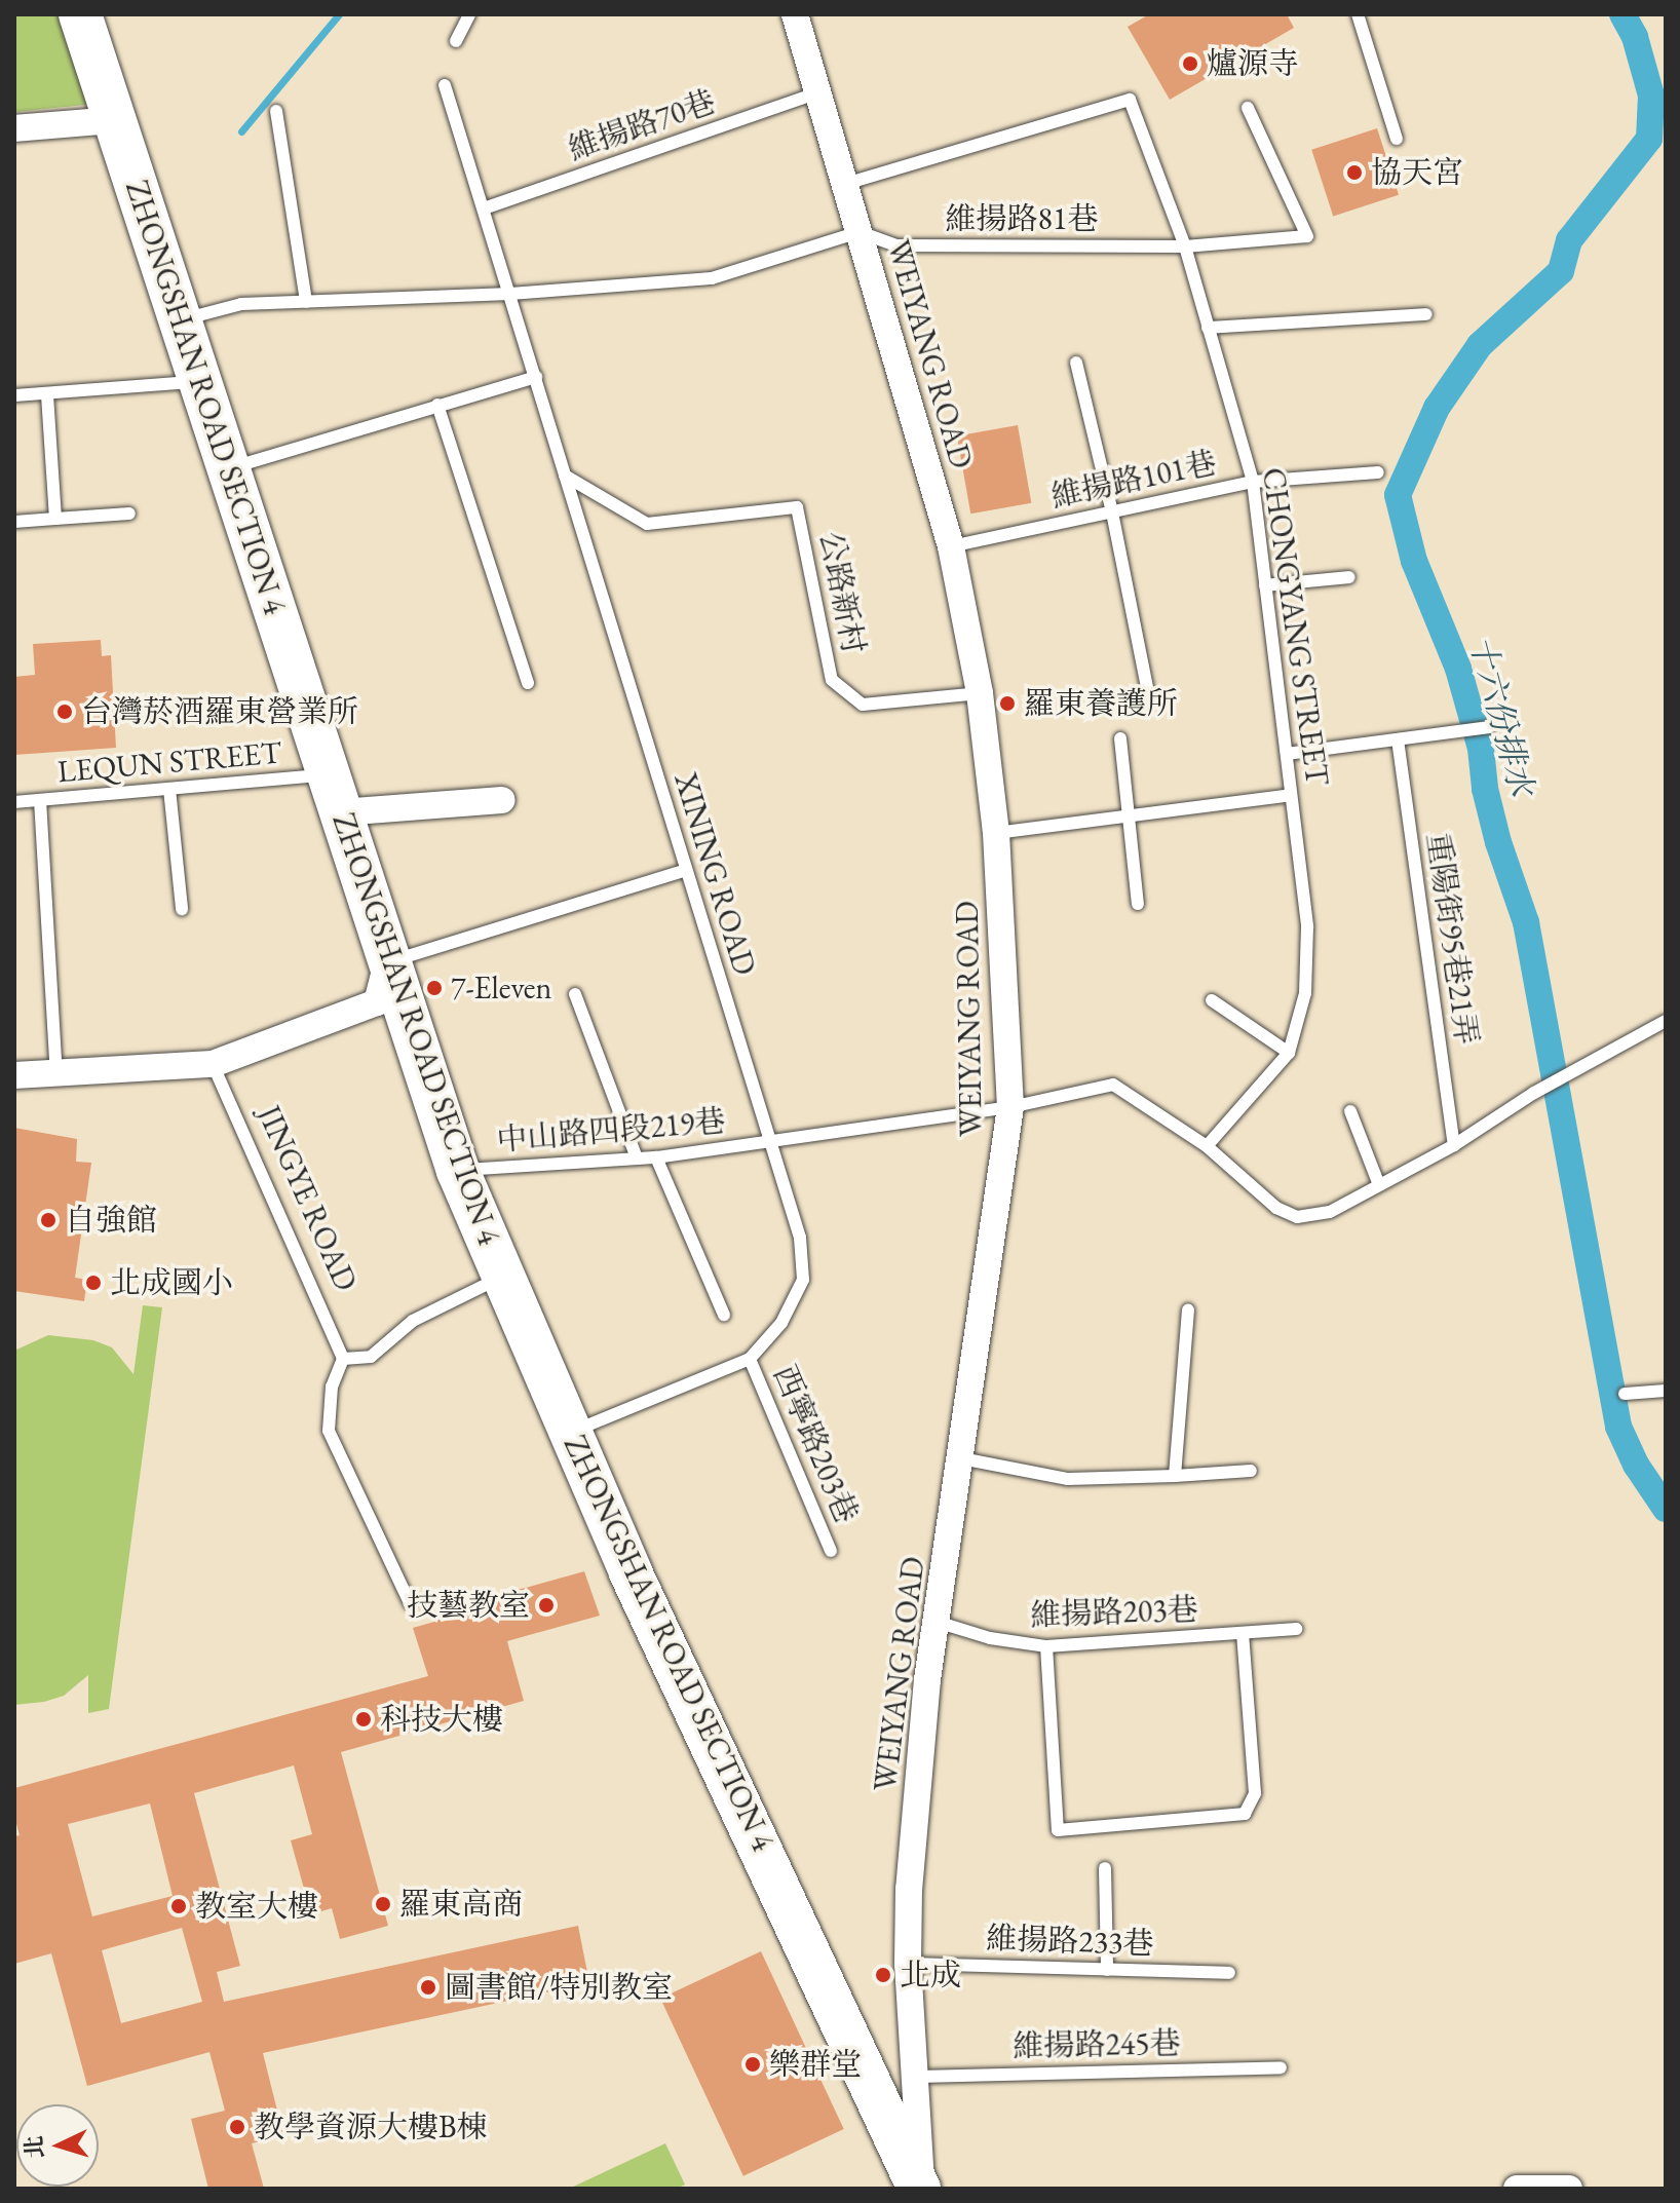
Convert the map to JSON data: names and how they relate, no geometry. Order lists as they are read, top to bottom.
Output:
{
  "streets": {
    "main road": ["ZHONGSHAN ROAD SECTION 4"],
    "street": ["WEIYANG ROAD"],
    "lane": [
      "維揚路70巷",
      "維揚路81巷",
      "維揚路101巷",
      "公路新村",
      "CHONGYANG STREET",
      "LEQUN STREET",
      "XINING ROAD",
      "重陽街95巷21弄",
      "中山路四段219巷",
      "JINGYE ROAD",
      "西寧路203巷",
      "維揚路203巷",
      "維揚路233巷",
      "維揚路245巷"
    ]
  },
  "crossings": [
    ["維揚路70巷", "WEIYANG ROAD"],
    ["維揚路70巷", "XINING ROAD"],
    ["維揚路81巷", "WEIYANG ROAD"],
    ["維揚路81巷", "CHONGYANG STREET"],
    ["WEIYANG ROAD", "ZHONGSHAN ROAD SECTION 4"],
    ["WEIYANG ROAD", "維揚路101巷"],
    ["WEIYANG ROAD", "公路新村"],
    ["WEIYANG ROAD", "CHONGYANG STREET"],
    ["WEIYANG ROAD", "中山路四段219巷"],
    ["WEIYANG ROAD", "維揚路203巷"],
    ["WEIYANG ROAD", "維揚路233巷"],
    ["WEIYANG ROAD", "維揚路245巷"],
    ["ZHONGSHAN ROAD SECTION 4", "LEQUN STREET"],
    ["ZHONGSHAN ROAD SECTION 4", "XINING ROAD"],
    ["ZHONGSHAN ROAD SECTION 4", "中山路四段219巷"],
    ["維揚路101巷", "CHONGYANG STREET"],
    ["公路新村", "XINING ROAD"],
    ["CHONGYANG STREET", "中山路四段219巷"],
    ["XINING ROAD", "中山路四段219巷"],
    ["XINING ROAD", "西寧路203巷"],
    ["重陽街95巷21弄", "中山路四段219巷"]
  ],
  "water": ["十六份排水"],
  "places": [
    "爐源寺",
    "協天宮",
    "羅東養護所",
    "台灣菸酒羅東營業所",
    "7-Eleven",
    "自強館",
    "北成國小",
    "技藝教室",
    "科技大樓",
    "羅東高商",
    "教室大樓",
    "北成",
    "圖書館/特別教室",
    "樂群堂",
    "教學資源大樓B棟"
  ],
  "north": "left"
}
